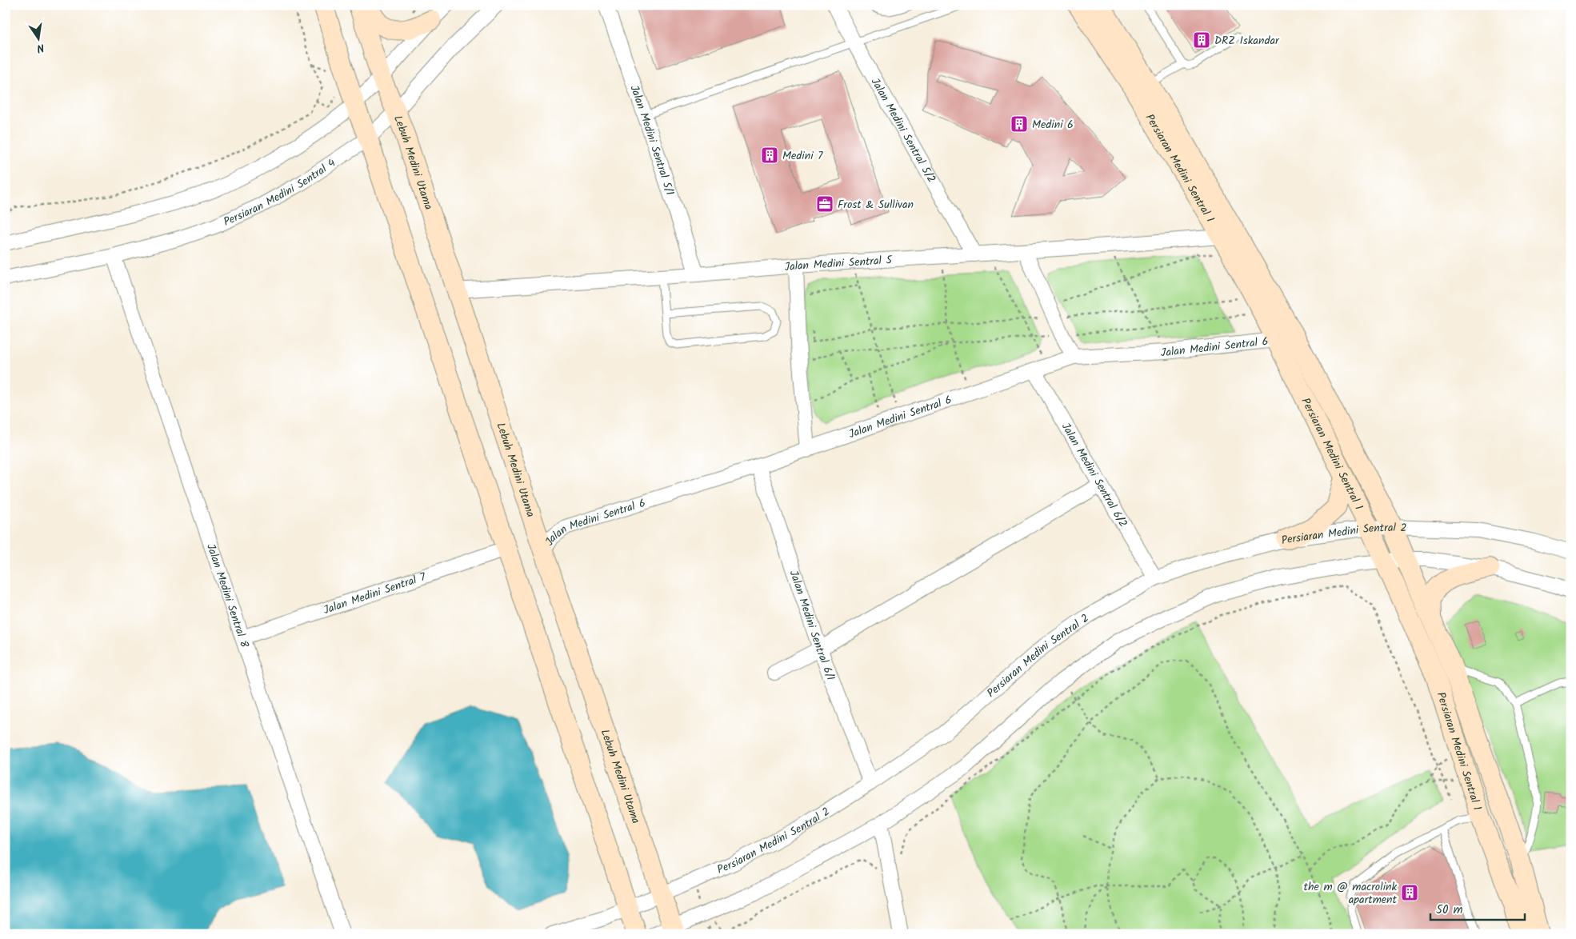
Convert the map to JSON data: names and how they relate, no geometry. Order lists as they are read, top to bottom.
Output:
{
  "streets": {
    "street": [
      "Jalan Medini Sentral 5/2",
      "Jalan Medini Sentral 5/1",
      "Lebuh Medini Utama",
      "Persiaran Medini Sentral 1",
      "Persiaran Medini Sentral 4",
      "Jalan Medini Sentral 5",
      "Jalan Medini Sentral 6",
      "Jalan Medini Sentral 6/2",
      "Persiaran Medini Sentral 2",
      "Jalan Medini Sentral 7",
      "Jalan Medini Sentral 8",
      "Jalan Medini Sentral 6/1"
    ]
  },
  "crossings": [
    ["Jalan Medini Sentral 5/2", "Jalan Medini Sentral 5"],
    ["Jalan Medini Sentral 5/1", "Jalan Medini Sentral 5"],
    ["Lebuh Medini Utama", "Persiaran Medini Sentral 4"],
    ["Lebuh Medini Utama", "Jalan Medini Sentral 5"],
    ["Lebuh Medini Utama", "Jalan Medini Sentral 6"],
    ["Lebuh Medini Utama", "Persiaran Medini Sentral 2"],
    ["Persiaran Medini Sentral 1", "Jalan Medini Sentral 5"],
    ["Persiaran Medini Sentral 1", "Jalan Medini Sentral 6"],
    ["Persiaran Medini Sentral 1", "Persiaran Medini Sentral 2"],
    ["Persiaran Medini Sentral 4", "Jalan Medini Sentral 8"],
    ["Jalan Medini Sentral 6", "Jalan Medini Sentral 6/2"],
    ["Jalan Medini Sentral 6", "Jalan Medini Sentral 6/1"],
    ["Jalan Medini Sentral 6/2", "Persiaran Medini Sentral 2"],
    ["Persiaran Medini Sentral 2", "Jalan Medini Sentral 6/1"],
    ["Jalan Medini Sentral 7", "Jalan Medini Sentral 8"]
  ],
  "places": {
    "building": [
      "DRZ Iskandar",
      "Medini 6",
      "Medini 7",
      "the m @ macrolink apartment"
    ],
    "office": ["Frost & Sullivan"]
  },
  "scale_bar": "50 m",
  "north": "bottom"
}
